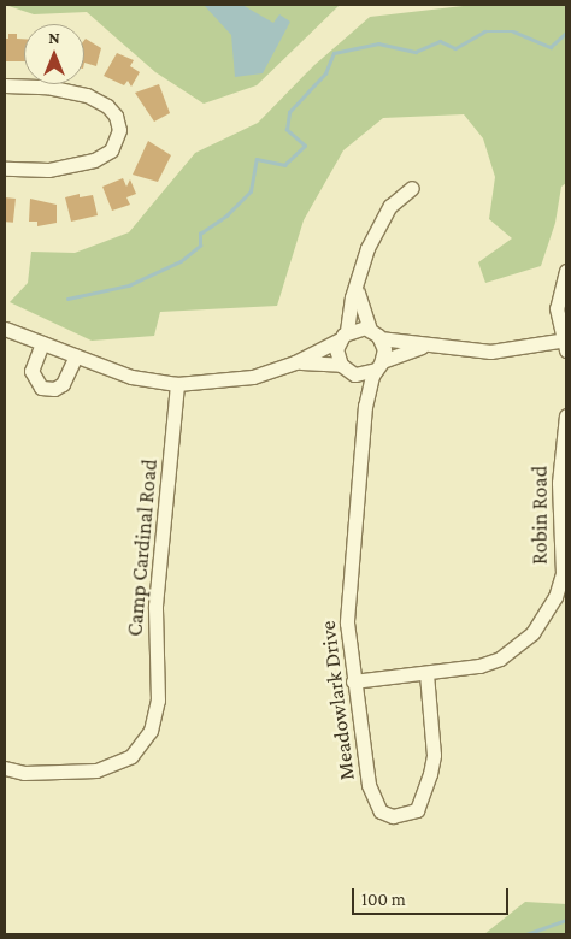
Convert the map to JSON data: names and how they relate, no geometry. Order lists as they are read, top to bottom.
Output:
{
  "streets": {
    "street": ["Robin Road", "Camp Cardinal Road", "Meadowlark Drive"]
  },
  "crossings": [
    ["Robin Road", "Meadowlark Drive"]
  ],
  "scale_bar": "100 m",
  "north": "top"
}
